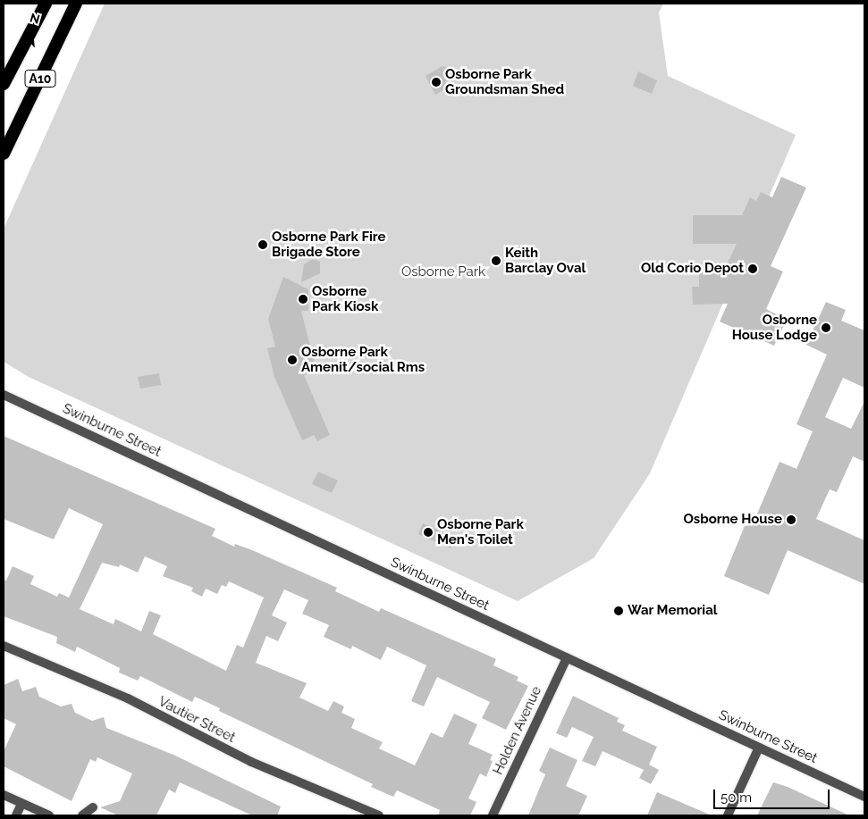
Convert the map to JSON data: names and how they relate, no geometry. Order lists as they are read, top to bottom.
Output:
{
  "streets": {
    "highway": ["A10"],
    "street": ["Swinburne Street", "Vautier Street", "Holden Avenue"]
  },
  "crossings": [
    ["Swinburne Street", "Holden Avenue"]
  ],
  "parks": ["Osborne Park"],
  "places": [
    "Osborne Park Groundsman Shed",
    "Osborne Park Fire Brigade Store",
    "Keith Barclay Oval",
    "Old Corio Depot",
    "Osborne Park Kiosk",
    "Osborne House Lodge",
    "Osborne Park Amenit/social Rms",
    "Osborne House",
    "Osborne Park Men's Toilet",
    "War Memorial"
  ],
  "scale_bar": "50 m",
  "north": "top"
}
